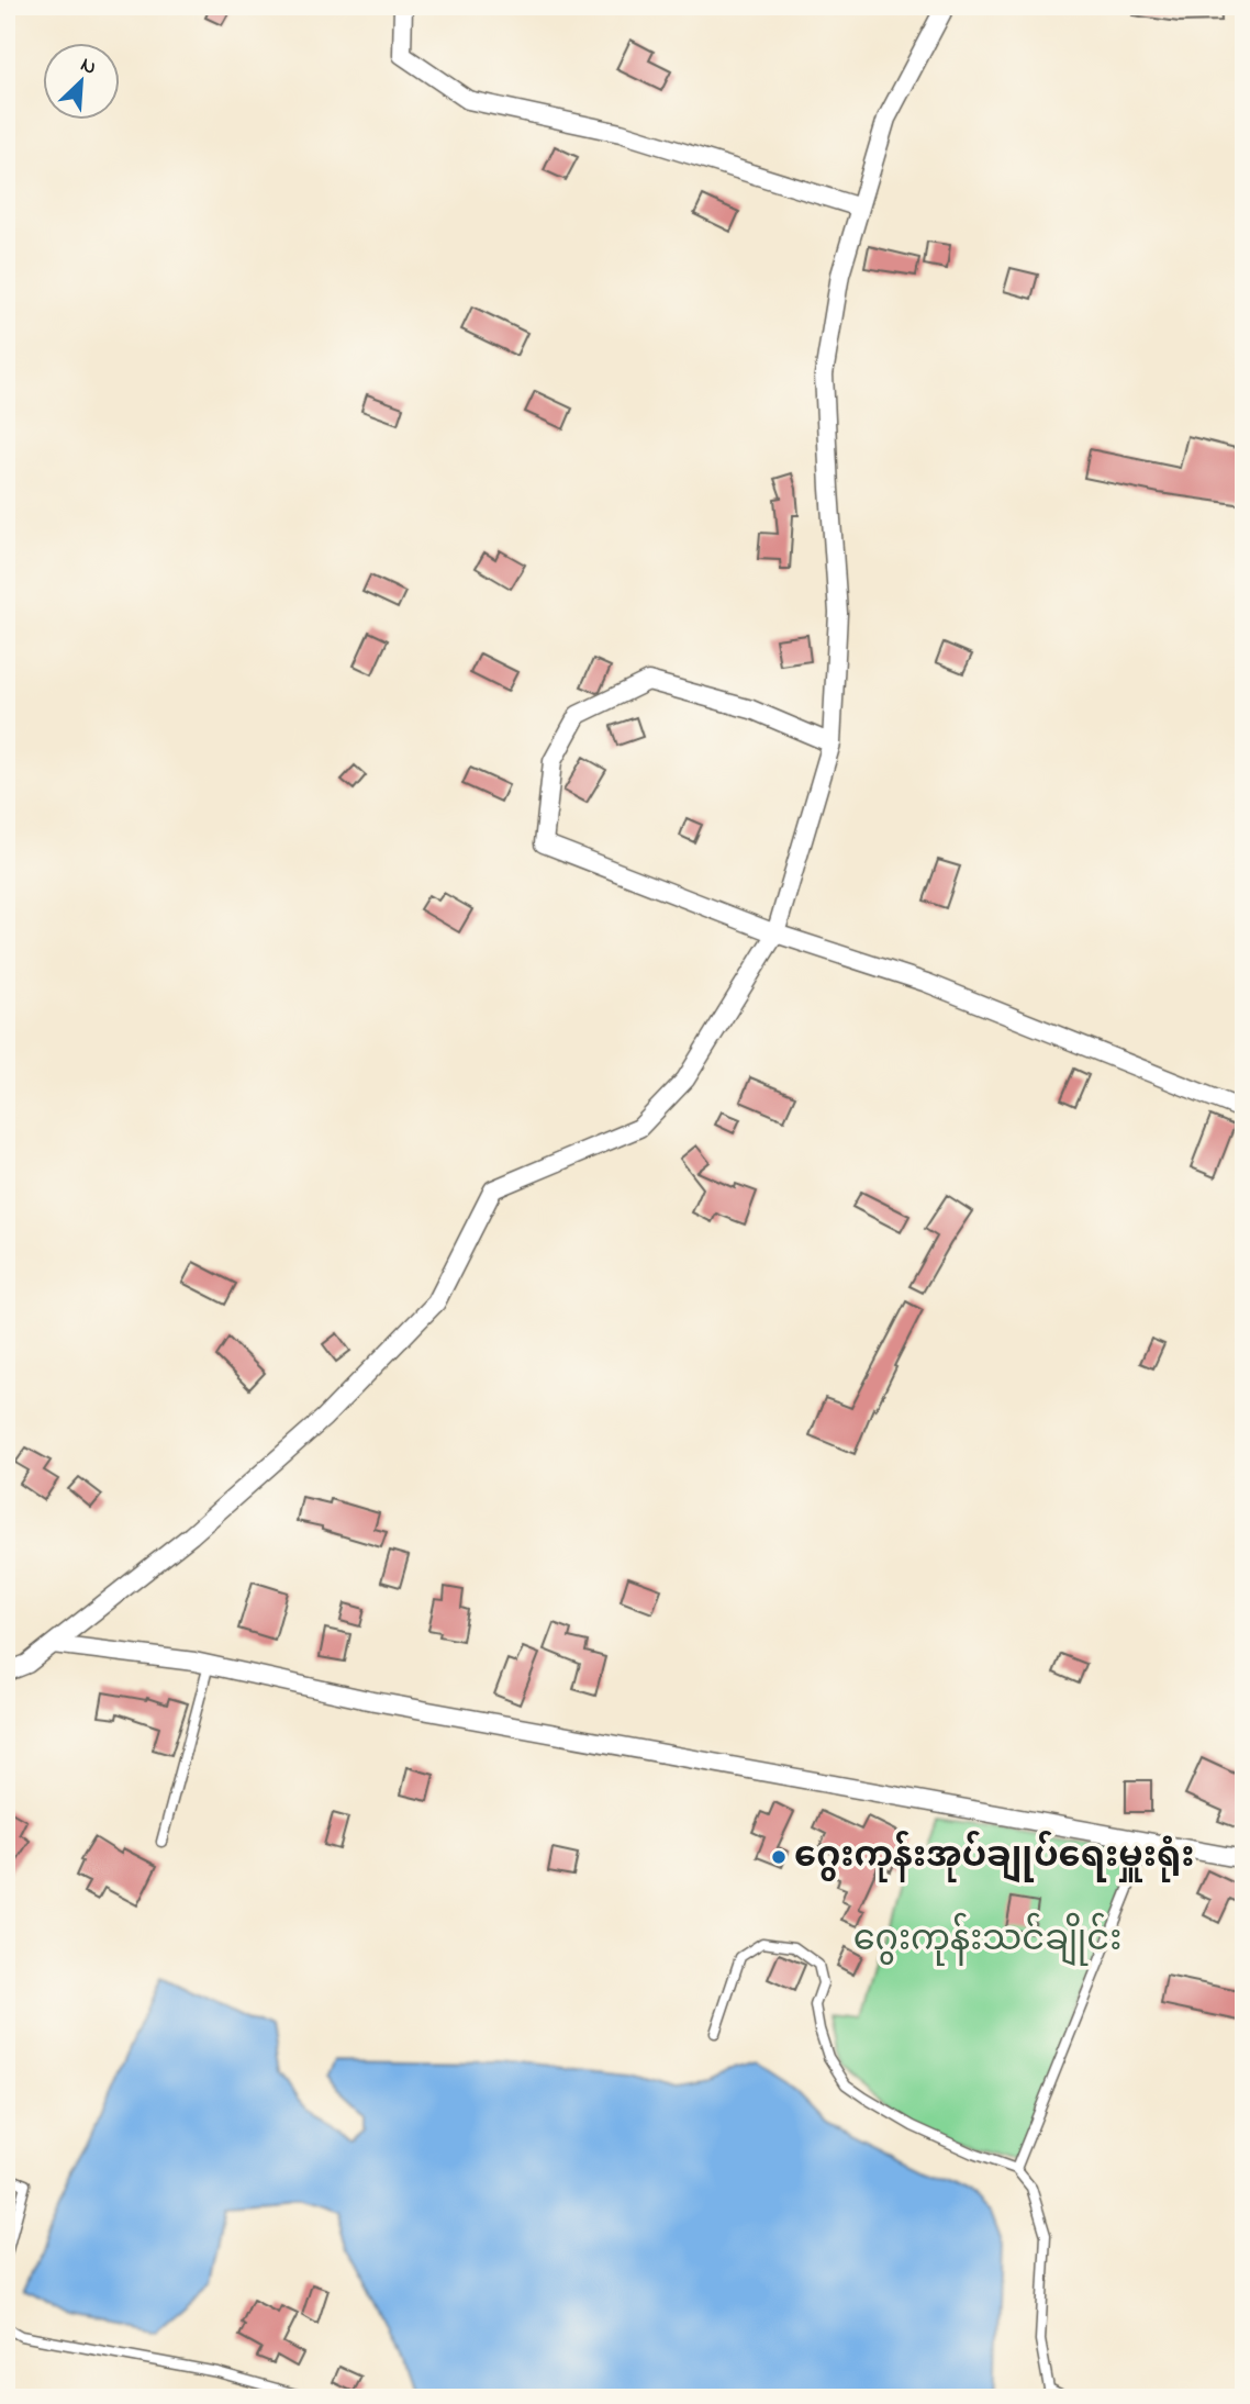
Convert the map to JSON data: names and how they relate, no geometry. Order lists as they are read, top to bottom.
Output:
{
  "parks": ["ဂွေးကုန်းသင်ချိုင်း"],
  "places": ["ဂွေးကုန်းအုပ်ချုပ်ရေးမှူးရုံး"],
  "north": "top right"
}
